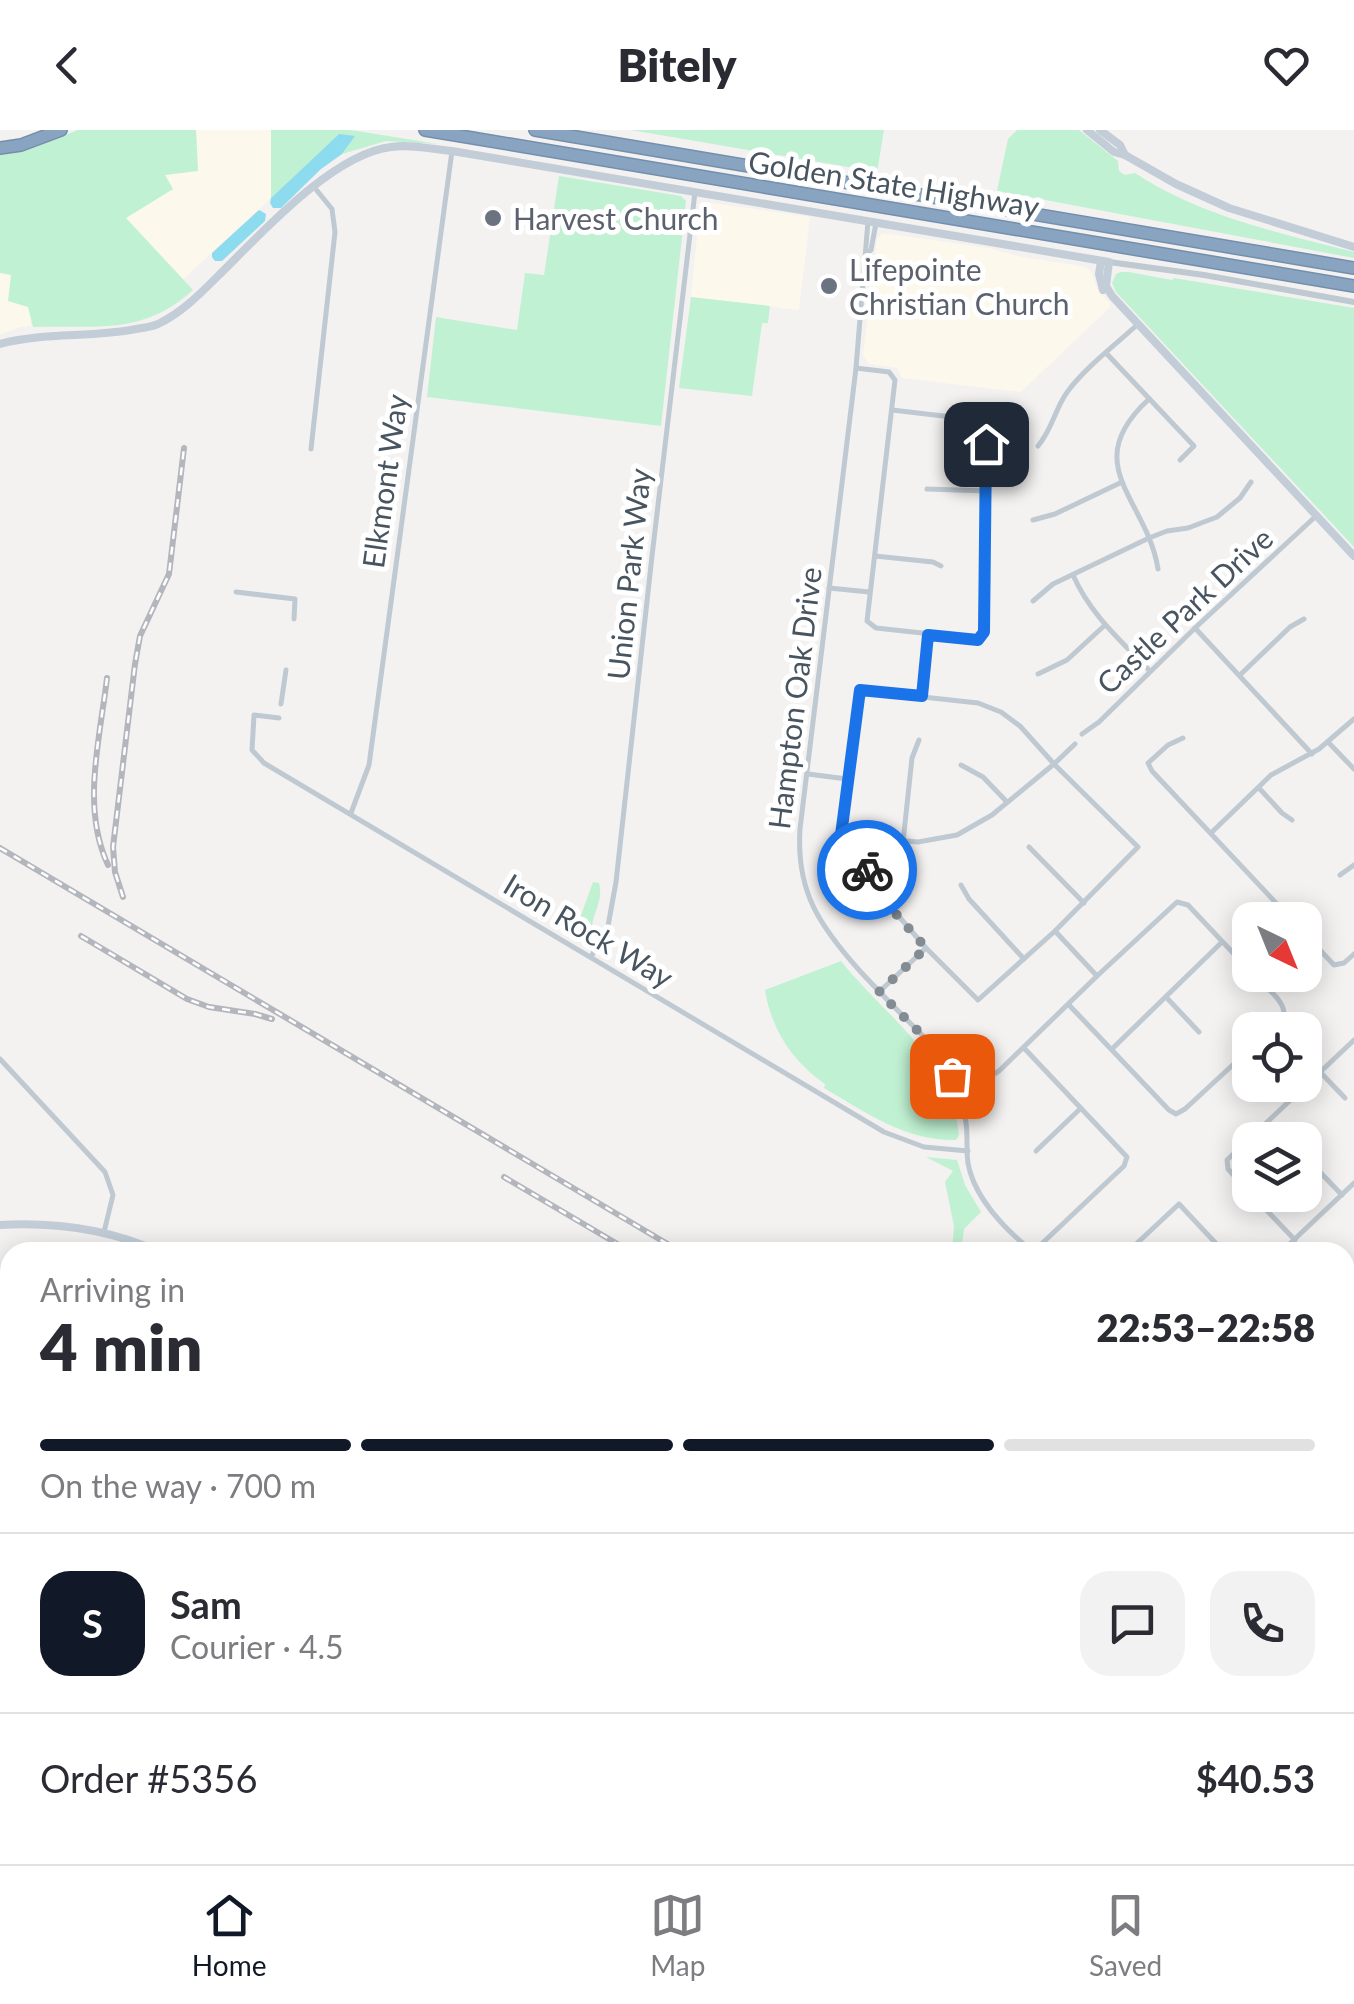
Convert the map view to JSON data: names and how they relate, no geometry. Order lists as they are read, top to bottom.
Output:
{
  "streets": {
    "highway": ["Golden State Highway"],
    "street": [
      "Elkmont Way",
      "Union Park Way",
      "Castle Park Drive",
      "Hampton Oak Drive",
      "Iron Rock Way"
    ]
  },
  "crossings": [
    ["Elkmont Way", "Iron Rock Way"],
    ["Union Park Way", "Iron Rock Way"],
    ["Hampton Oak Drive", "Iron Rock Way"]
  ],
  "places": ["Harvest Church", "Lifepointe Christian Church"],
  "north": "bottom right",
  "page": {
    "header": "Bitely",
    "heading": ["4 min", "Arriving in", "22:53–22:58"],
    "panel": [
      "Sam",
      "Courier · 4.5",
      "Order #5356",
      "$40.53"
    ],
    "bar": "On the way · 700 m",
    "round": "S",
    "tabs": ["Home", "Map", "Saved"]
  }
}
